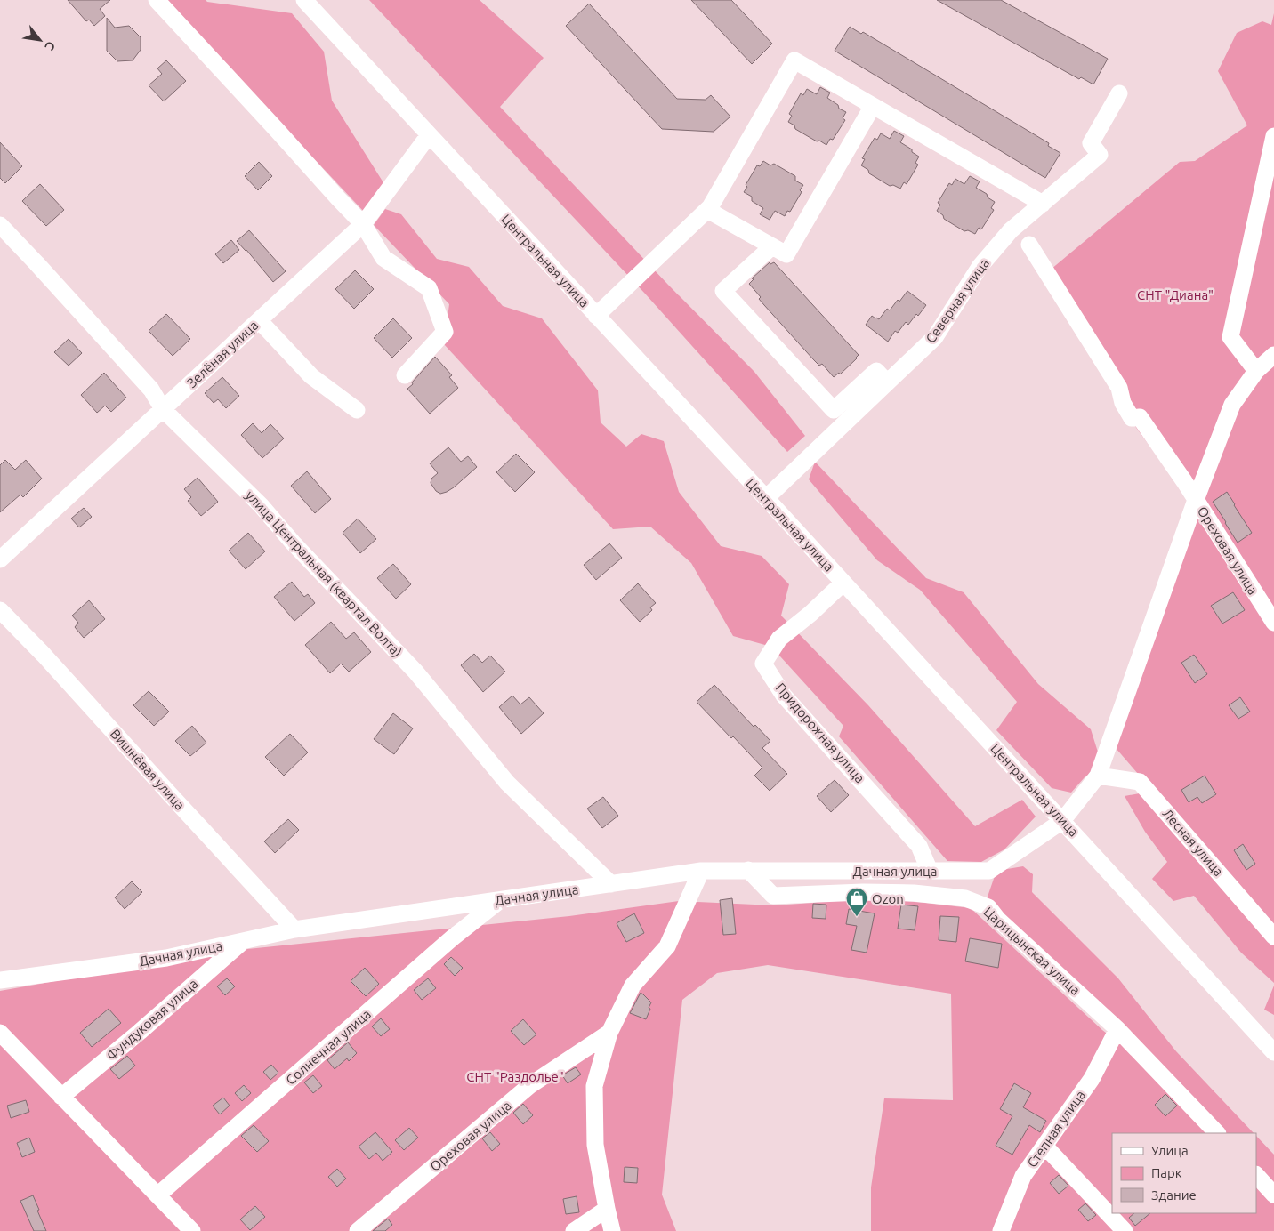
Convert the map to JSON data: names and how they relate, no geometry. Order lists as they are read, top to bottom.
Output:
{
  "streets": {
    "street": [
      "Центральная улица",
      "Северная улица",
      "Зелёная улица",
      "Ореховая улица",
      "улица Центральная (квартал Волта)",
      "Придорожная улица",
      "Вишнёвая улица",
      "Лесная улица",
      "Дачная улица",
      "Царицынская улица",
      "Фундуковая улица",
      "Солнечная улица",
      "Степная улица"
    ]
  },
  "crossings": [
    ["Центральная улица", "Северная улица"],
    ["Центральная улица", "Зелёная улица"],
    ["Центральная улица", "Придорожная улица"],
    ["Центральная улица", "Дачная улица"],
    ["Зелёная улица", "улица Центральная (квартал Волта)"],
    ["Ореховая улица", "Дачная улица"],
    ["улица Центральная (квартал Волта)", "Дачная улица"],
    ["Придорожная улица", "Дачная улица"],
    ["Вишнёвая улица", "Дачная улица"],
    ["Лесная улица", "Дачная улица"],
    ["Дачная улица", "Царицынская улица"],
    ["Дачная улица", "Фундуковая улица"],
    ["Дачная улица", "Солнечная улица"],
    ["Царицынская улица", "Степная улица"]
  ],
  "parks": ["СНТ \"Диана\"", "СНТ \"Раздолье\""],
  "places": {
    "shop": ["Ozon"]
  },
  "legend": ["Улица", "Парк", "Здание"],
  "north": "bottom right"
}
